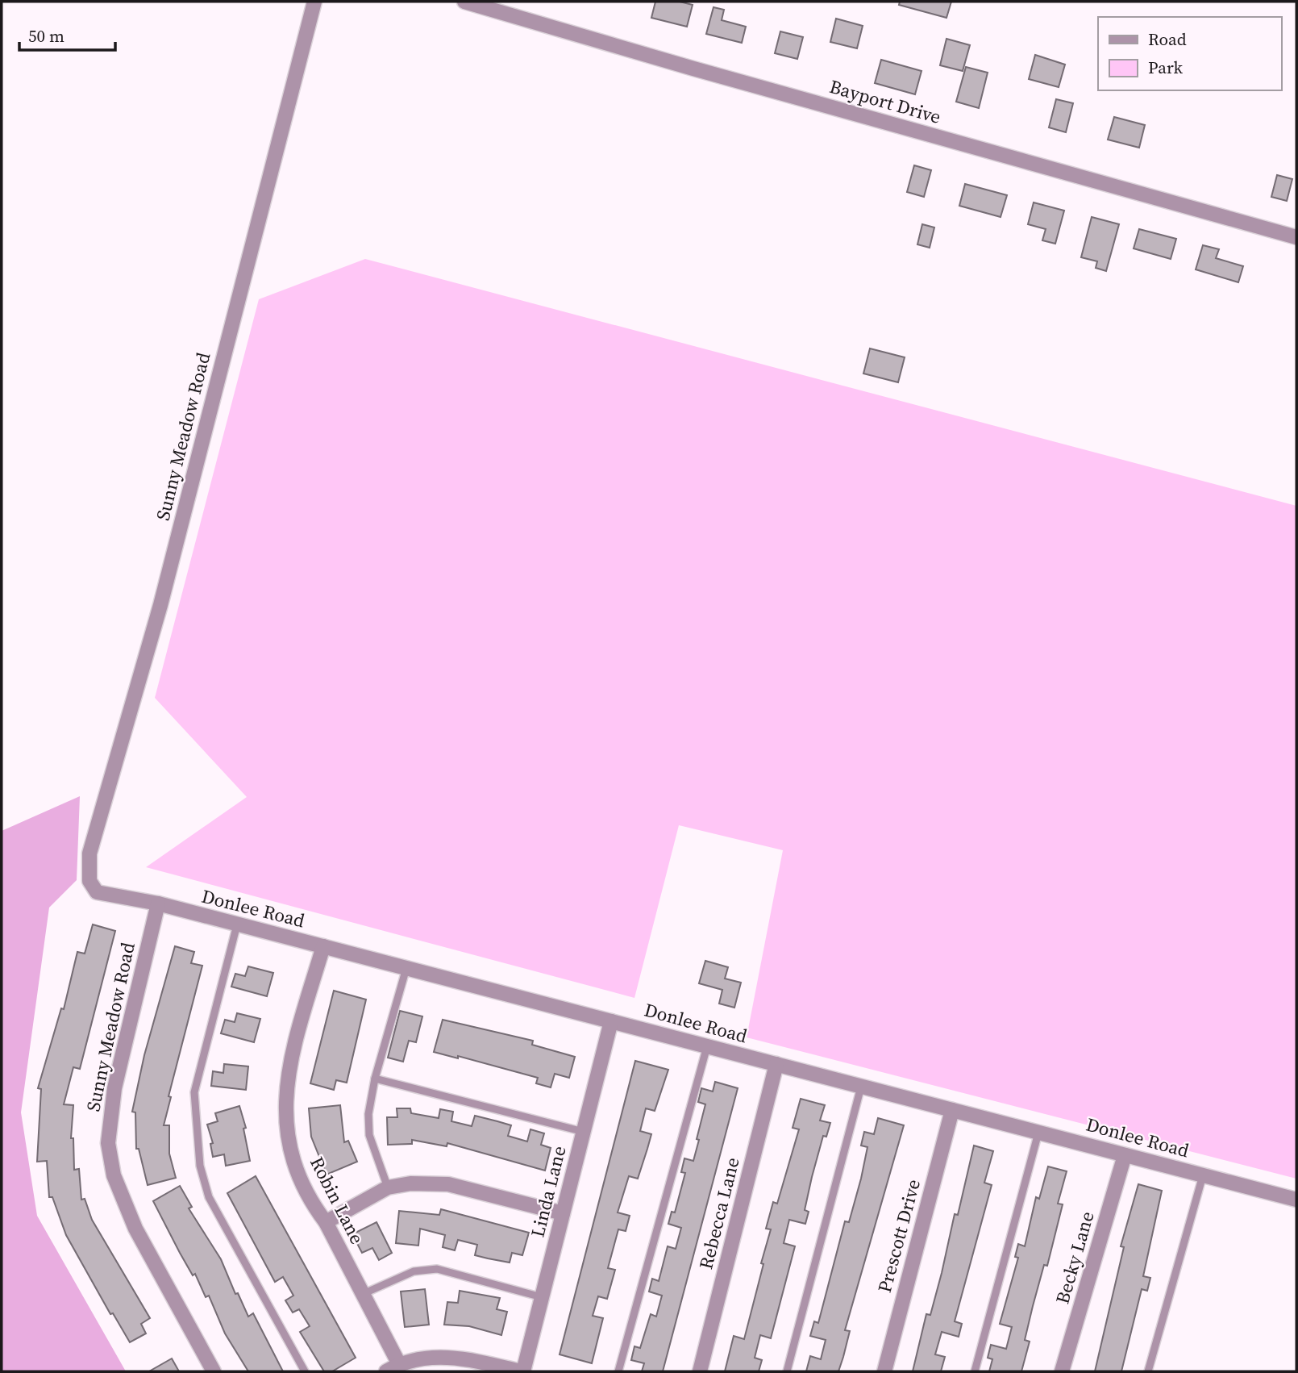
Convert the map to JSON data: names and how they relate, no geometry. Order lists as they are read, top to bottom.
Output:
{
  "streets": {
    "street": [
      "Bayport Drive",
      "Sunny Meadow Road",
      "Donlee Road",
      "Linda Lane",
      "Robin Lane",
      "Rebecca Lane",
      "Prescott Drive",
      "Becky Lane"
    ]
  },
  "crossings": [
    ["Sunny Meadow Road", "Donlee Road"],
    ["Donlee Road", "Linda Lane"],
    ["Donlee Road", "Robin Lane"],
    ["Donlee Road", "Rebecca Lane"],
    ["Donlee Road", "Prescott Drive"],
    ["Donlee Road", "Becky Lane"]
  ],
  "legend": ["Road", "Park"],
  "scale_bar": "50 m"
}
